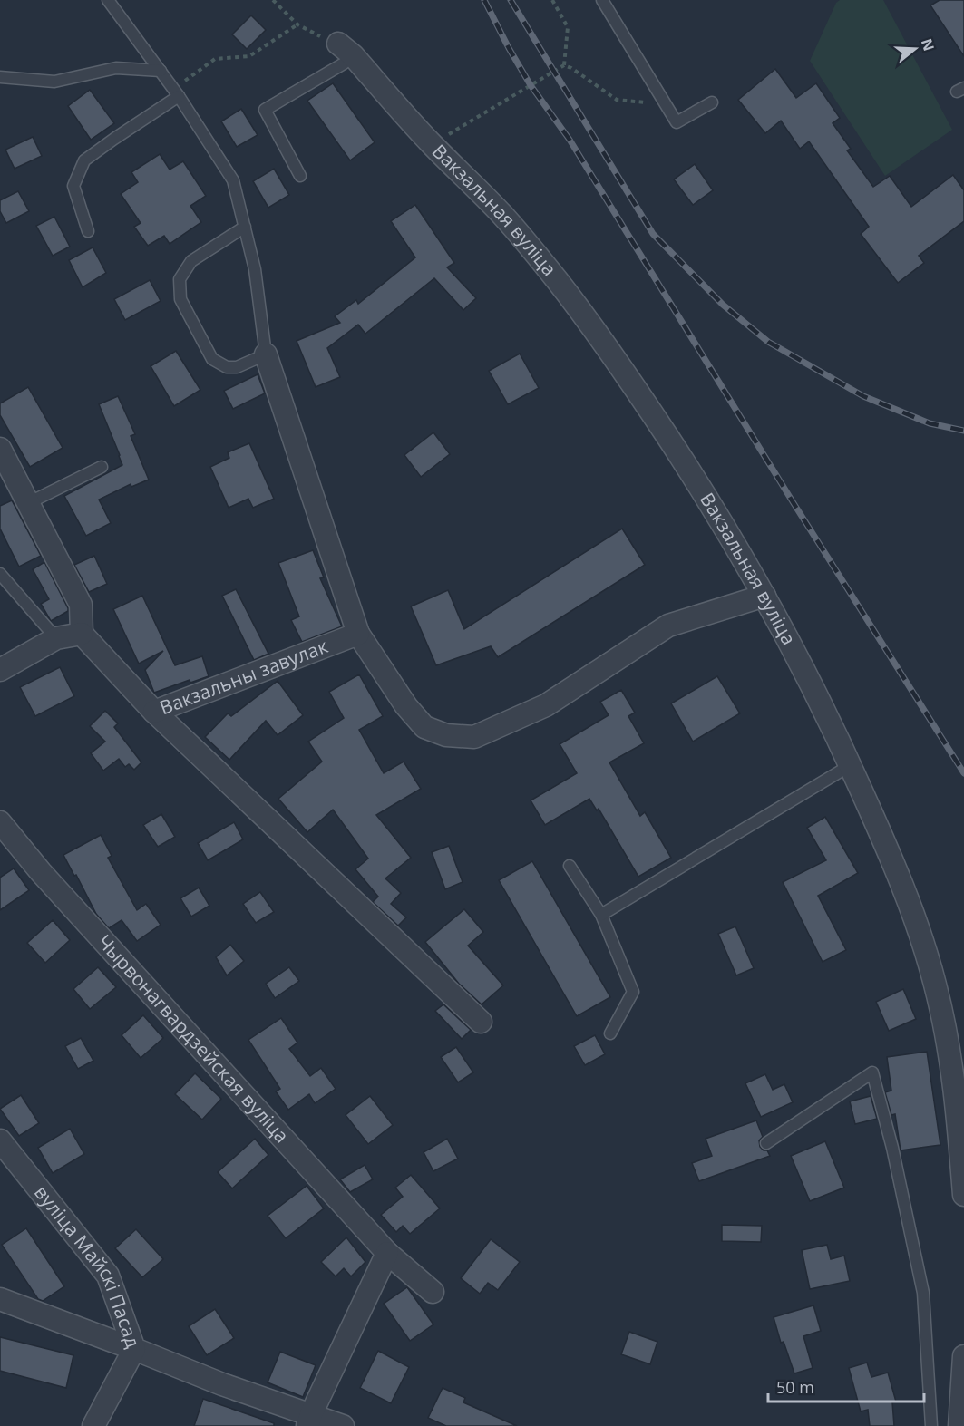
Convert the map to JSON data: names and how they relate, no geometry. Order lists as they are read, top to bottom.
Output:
{
  "streets": {
    "street": [
      "Вакзальная вуліца",
      "Вакзальны завулак",
      "Чырвонагвардзейская вуліца",
      "вуліца Майскі Пасад"
    ]
  },
  "scale_bar": "50 m",
  "north": "right"
}
